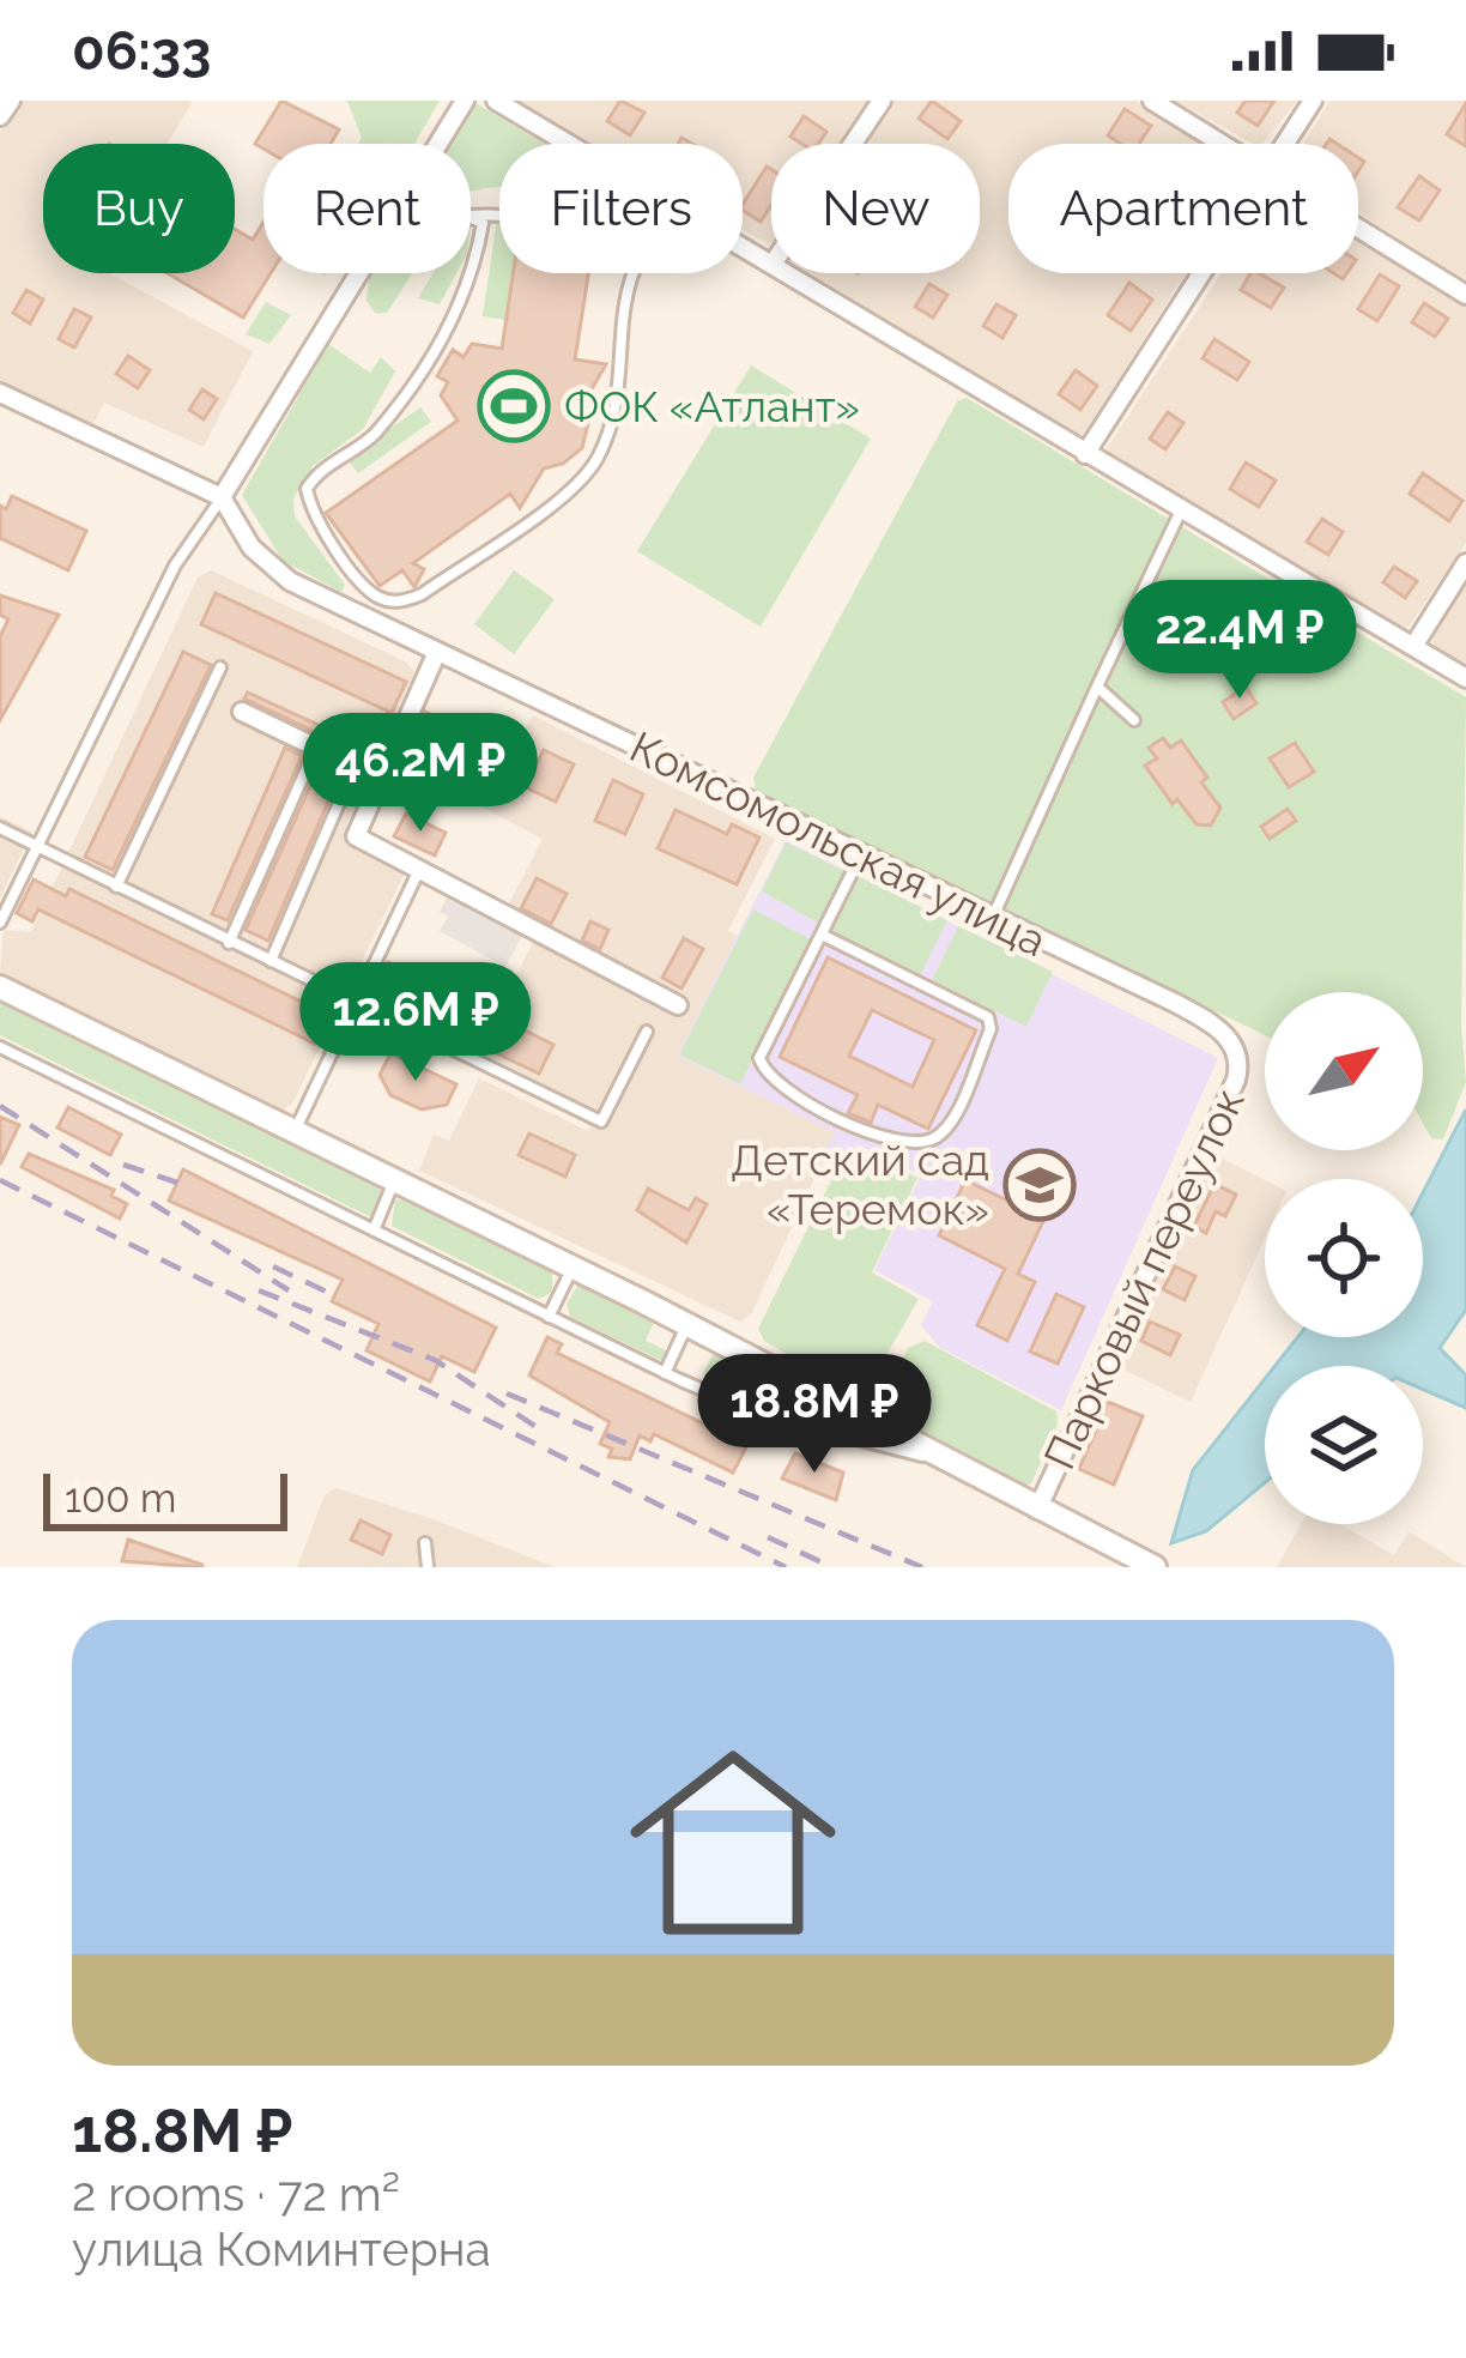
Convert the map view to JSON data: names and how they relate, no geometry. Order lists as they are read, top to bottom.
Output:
{
  "streets": {
    "street": ["Комсомольская улица", "Парковый переулок"]
  },
  "crossings": [
    ["Комсомольская улица", "Парковый переулок"]
  ],
  "places": {
    "sports": ["ФОК «Атлант»"],
    "school or university": ["Детский сад «Теремок»"]
  },
  "scale_bar": "100 m",
  "north": "top right",
  "page": {
    "status": "06:33",
    "chip": [
      "Buy",
      "Rent",
      "Filters",
      "New",
      "Apartment"
    ],
    "price": [
      "22.4M ₽",
      "46.2M ₽",
      "12.6M ₽",
      "18.8M ₽"
    ],
    "scale": "100 m",
    "list": [
      {
        "name": "18.8M ₽",
        "note": "2 rooms · 72 m² · улица Коминтерна"
      }
    ]
  }
}
